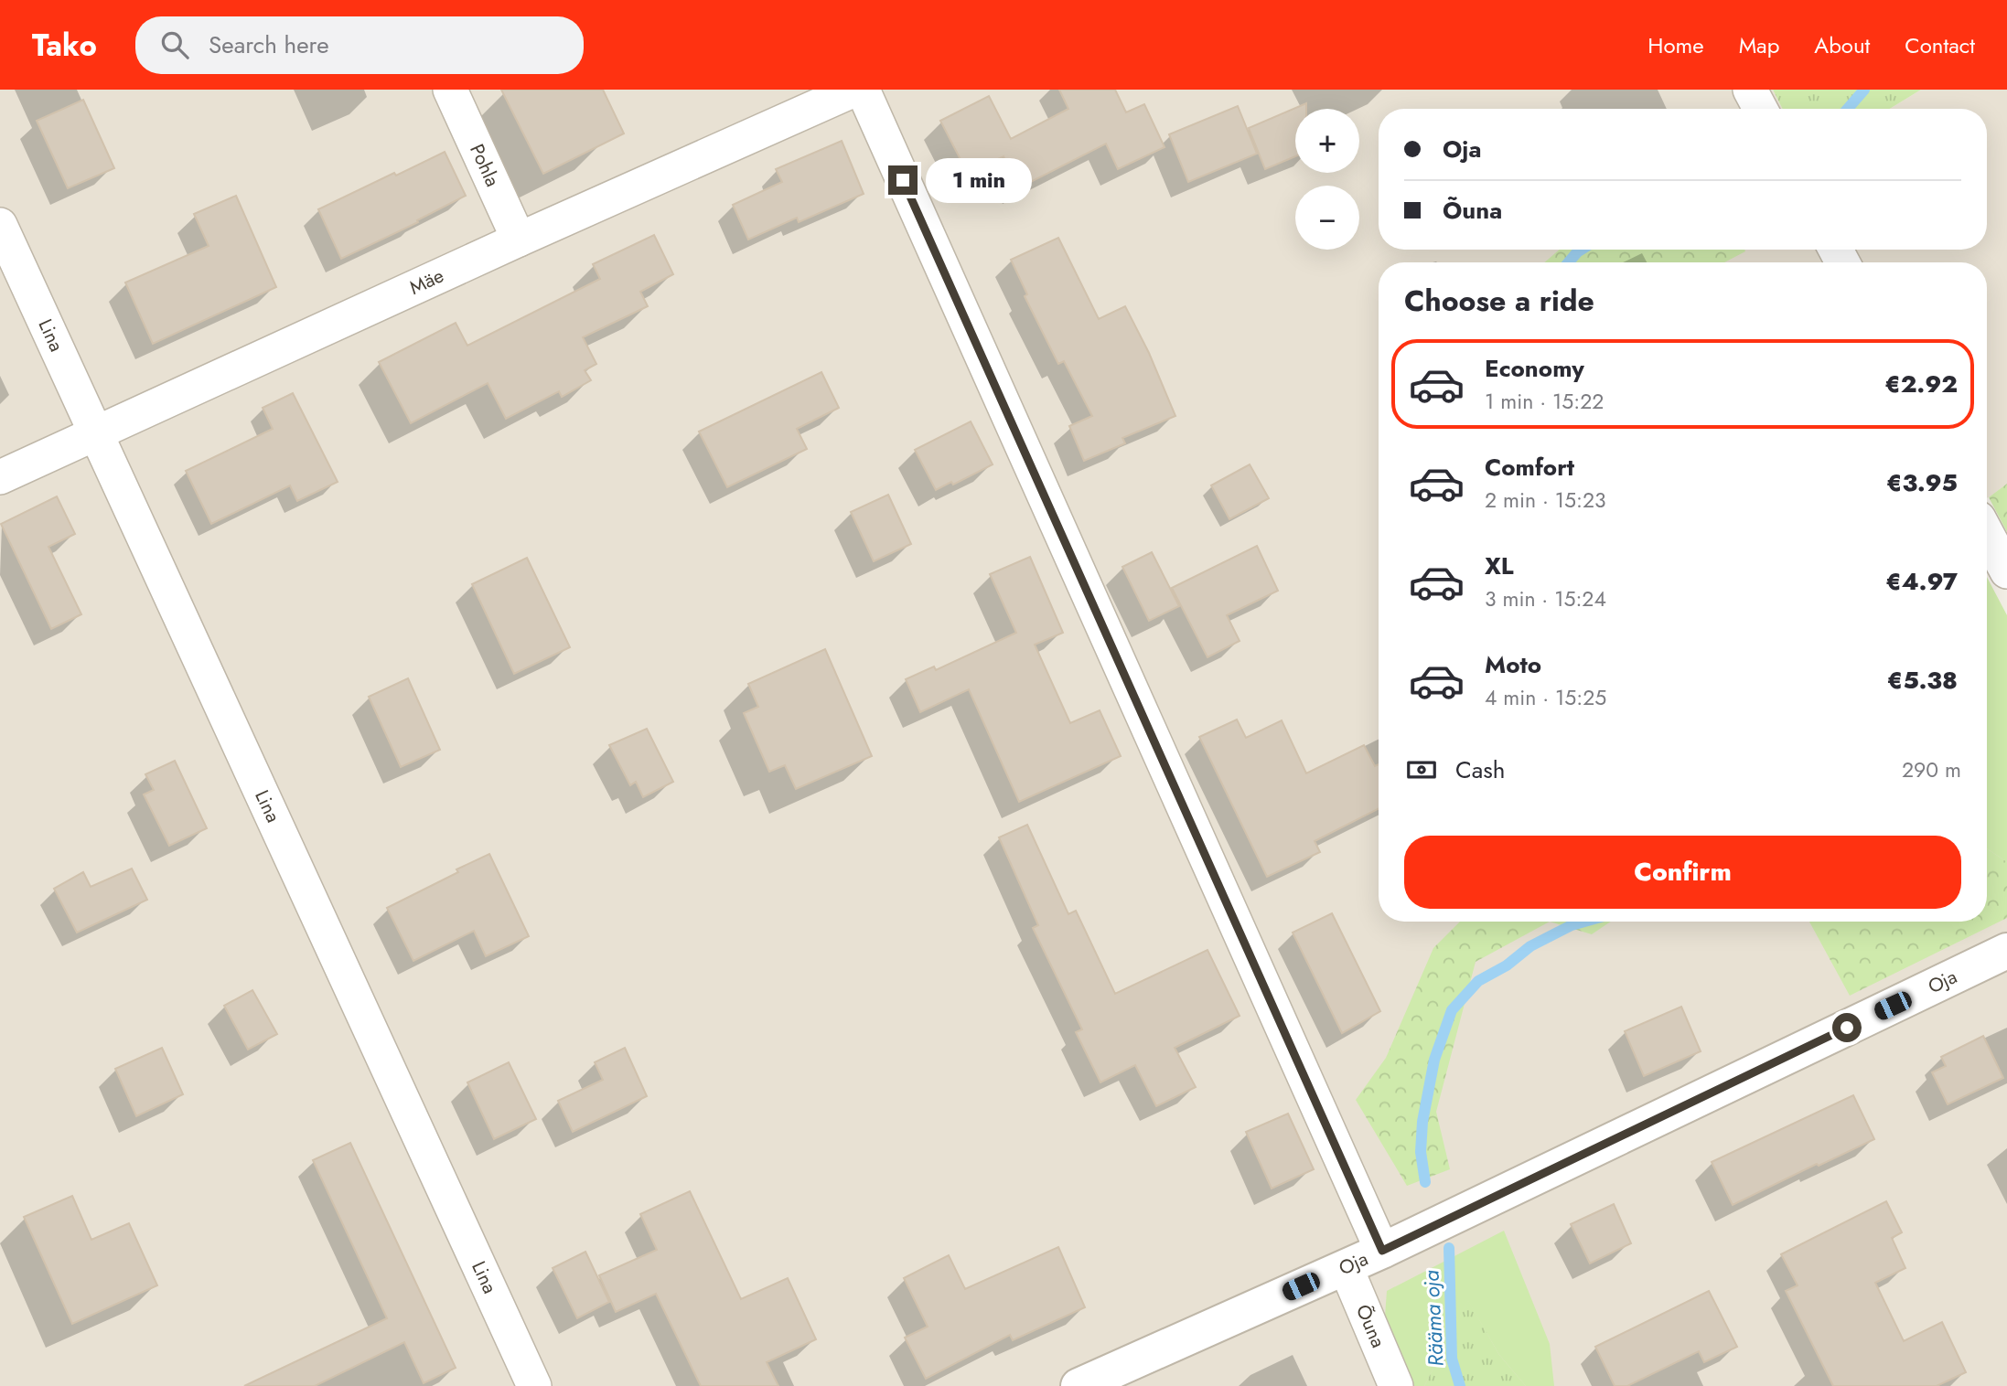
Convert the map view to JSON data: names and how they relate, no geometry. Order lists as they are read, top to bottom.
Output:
{
  "streets": {
    "street": [
      "Pohla",
      "Mäe",
      "Lina",
      "Oja",
      "Õuna"
    ]
  },
  "crossings": [
    ["Pohla", "Mäe"],
    ["Mäe", "Lina"],
    ["Oja", "Õuna"]
  ],
  "water": ["Rääma oja"],
  "page": {
    "header": "Tako",
    "search": "Search here",
    "nav": [
      "Home",
      "Map",
      "About",
      "Contact"
    ],
    "map_buttons": ["+", "−"],
    "banner": ["Oja", "Õuna"],
    "bubble": "1 min",
    "heading": "Choose a ride",
    "list": [
      {
        "name": "Economy",
        "note": "1 min · 15:22",
        "value": "€2.92"
      },
      {
        "name": "Comfort",
        "note": "2 min · 15:23",
        "value": "€3.95"
      },
      {
        "name": "XL",
        "note": "3 min · 15:24",
        "value": "€4.97"
      },
      {
        "name": "Moto",
        "note": "4 min · 15:25",
        "value": "€5.38"
      }
    ],
    "pay": ["Cash", "290 m"],
    "buttons": "Confirm"
  }
}
